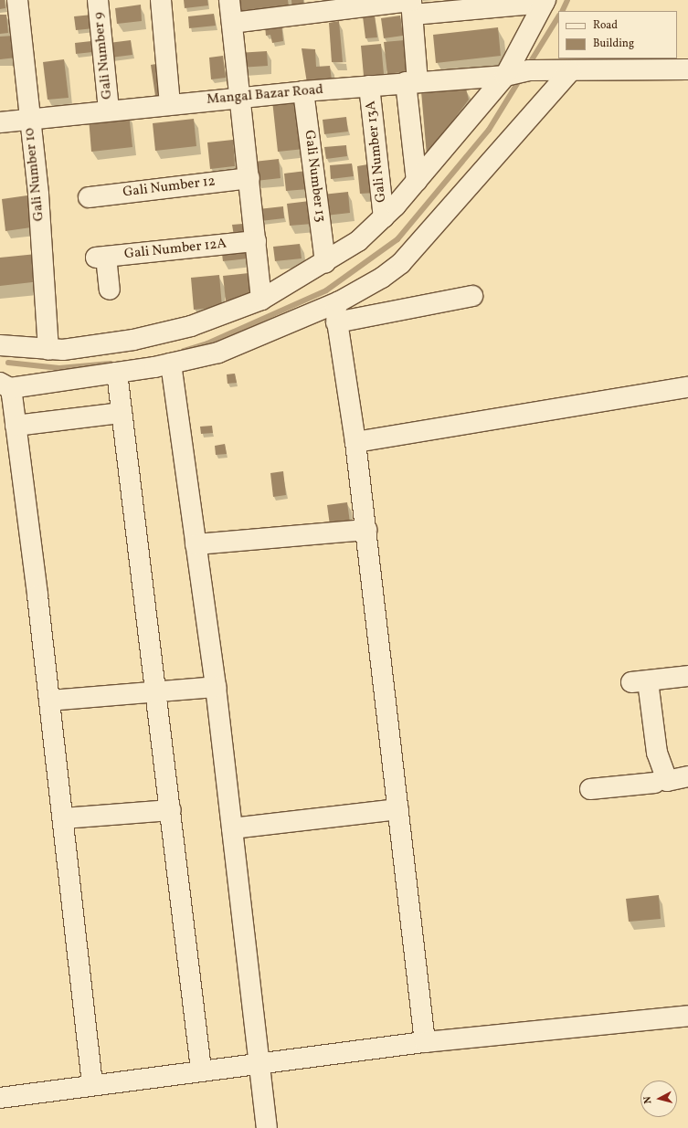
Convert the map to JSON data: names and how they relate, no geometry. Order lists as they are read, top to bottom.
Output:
{
  "streets": {
    "street": [
      "Gali Number 9",
      "Mangal Bazar Road",
      "Gali Number 13A",
      "Gali Number 10",
      "Gali Number 13",
      "Gali Number 12",
      "Gali Number 12A"
    ]
  },
  "crossings": [
    ["Gali Number 9", "Mangal Bazar Road"],
    ["Mangal Bazar Road", "Gali Number 13A"],
    ["Mangal Bazar Road", "Gali Number 10"],
    ["Mangal Bazar Road", "Gali Number 13"]
  ],
  "legend": ["Road", "Building"],
  "north": "left"
}
